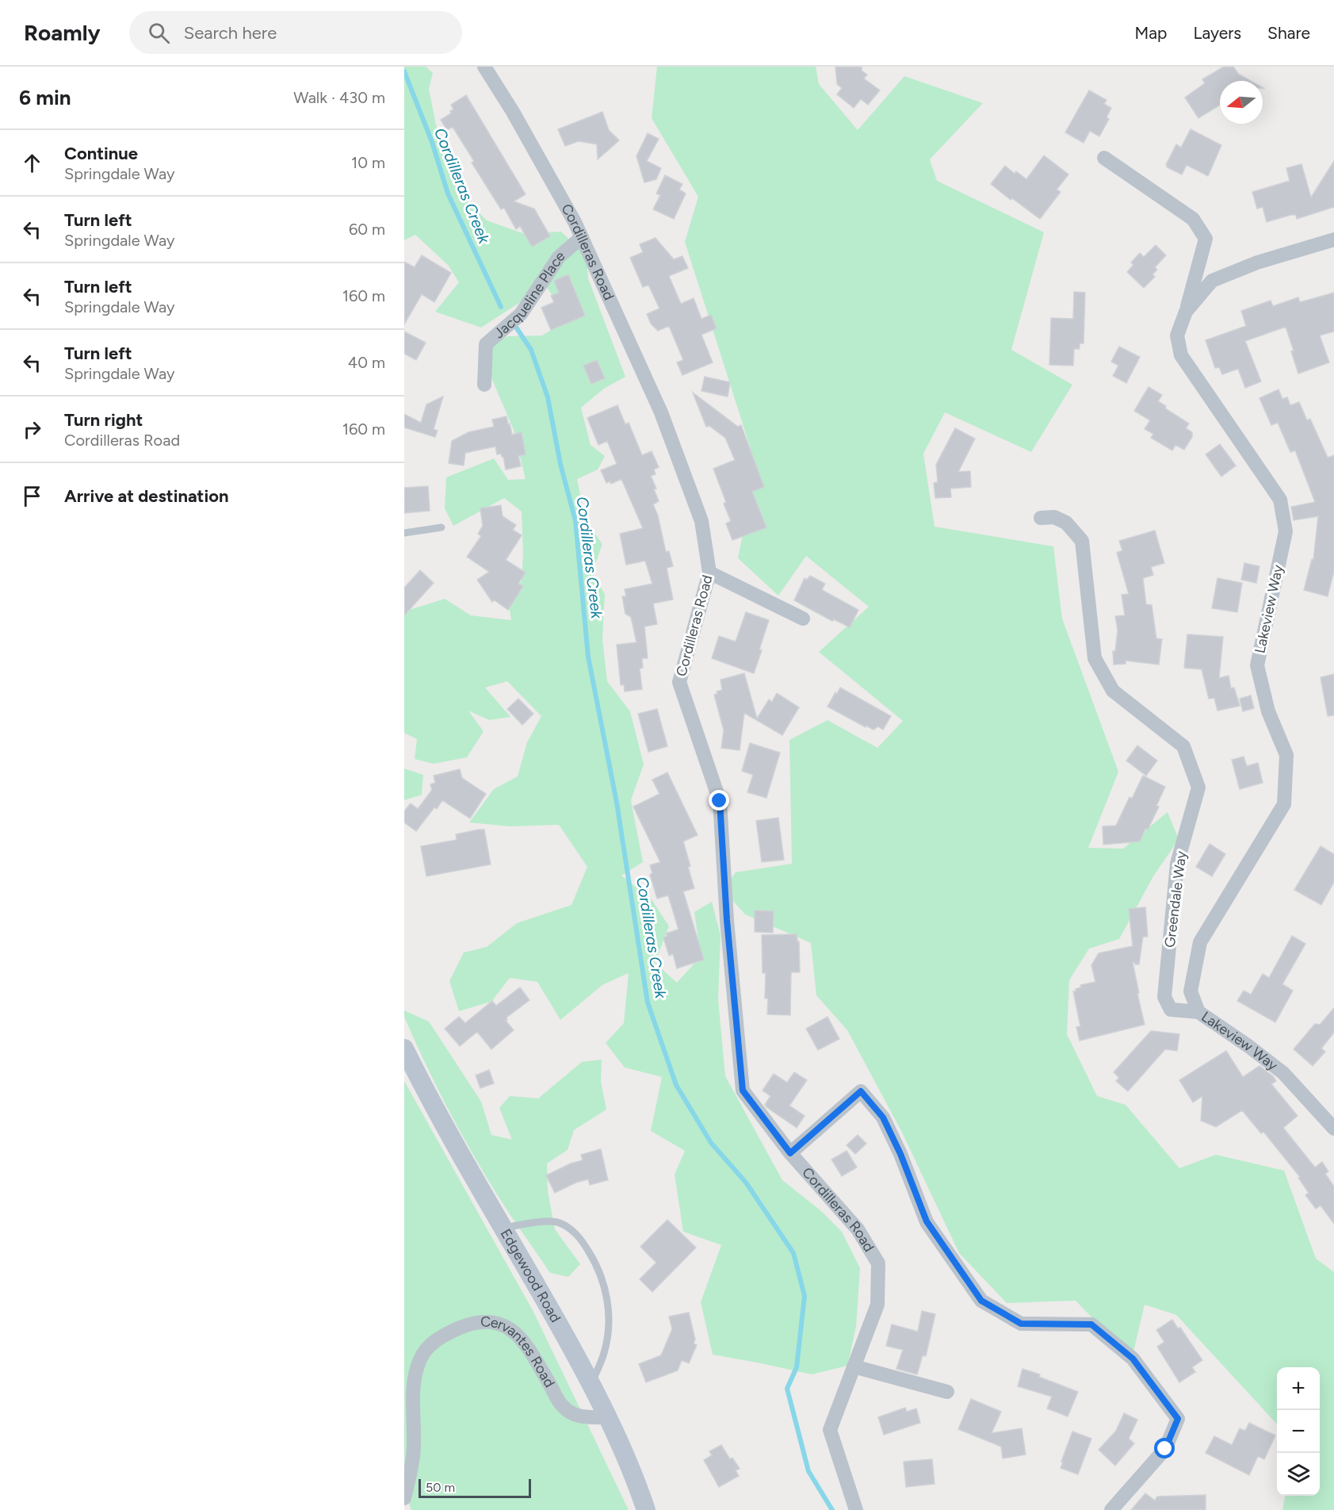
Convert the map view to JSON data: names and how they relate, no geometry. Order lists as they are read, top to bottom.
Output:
{
  "streets": {
    "main road": ["Edgewood Road"],
    "street": [
      "Cordilleras Road",
      "Jacqueline Place",
      "Lakeview Way",
      "Greendale Way",
      "Cervantes Road"
    ]
  },
  "crossings": [
    ["Cordilleras Road", "Jacqueline Place"],
    ["Lakeview Way", "Greendale Way"],
    ["Edgewood Road", "Cervantes Road"]
  ],
  "water": ["Cordilleras Creek"],
  "scale_bar": "50 m",
  "north": "left",
  "page": {
    "header": "Roamly",
    "search": "Search here",
    "nav": ["Map", "Layers", "Share"],
    "heading": ["6 min", "Walk · 430 m"],
    "list": [
      ["Continue", "Springdale Way", "10 m"],
      ["Turn left", "Springdale Way", "60 m"],
      ["Turn left", "Springdale Way", "160 m"],
      ["Turn left", "Springdale Way", "40 m"],
      ["Turn right", "Cordilleras Road", "160 m"],
      "Arrive at destination"
    ],
    "map_buttons": ["+", "−"],
    "scale": "50 m"
  }
}
